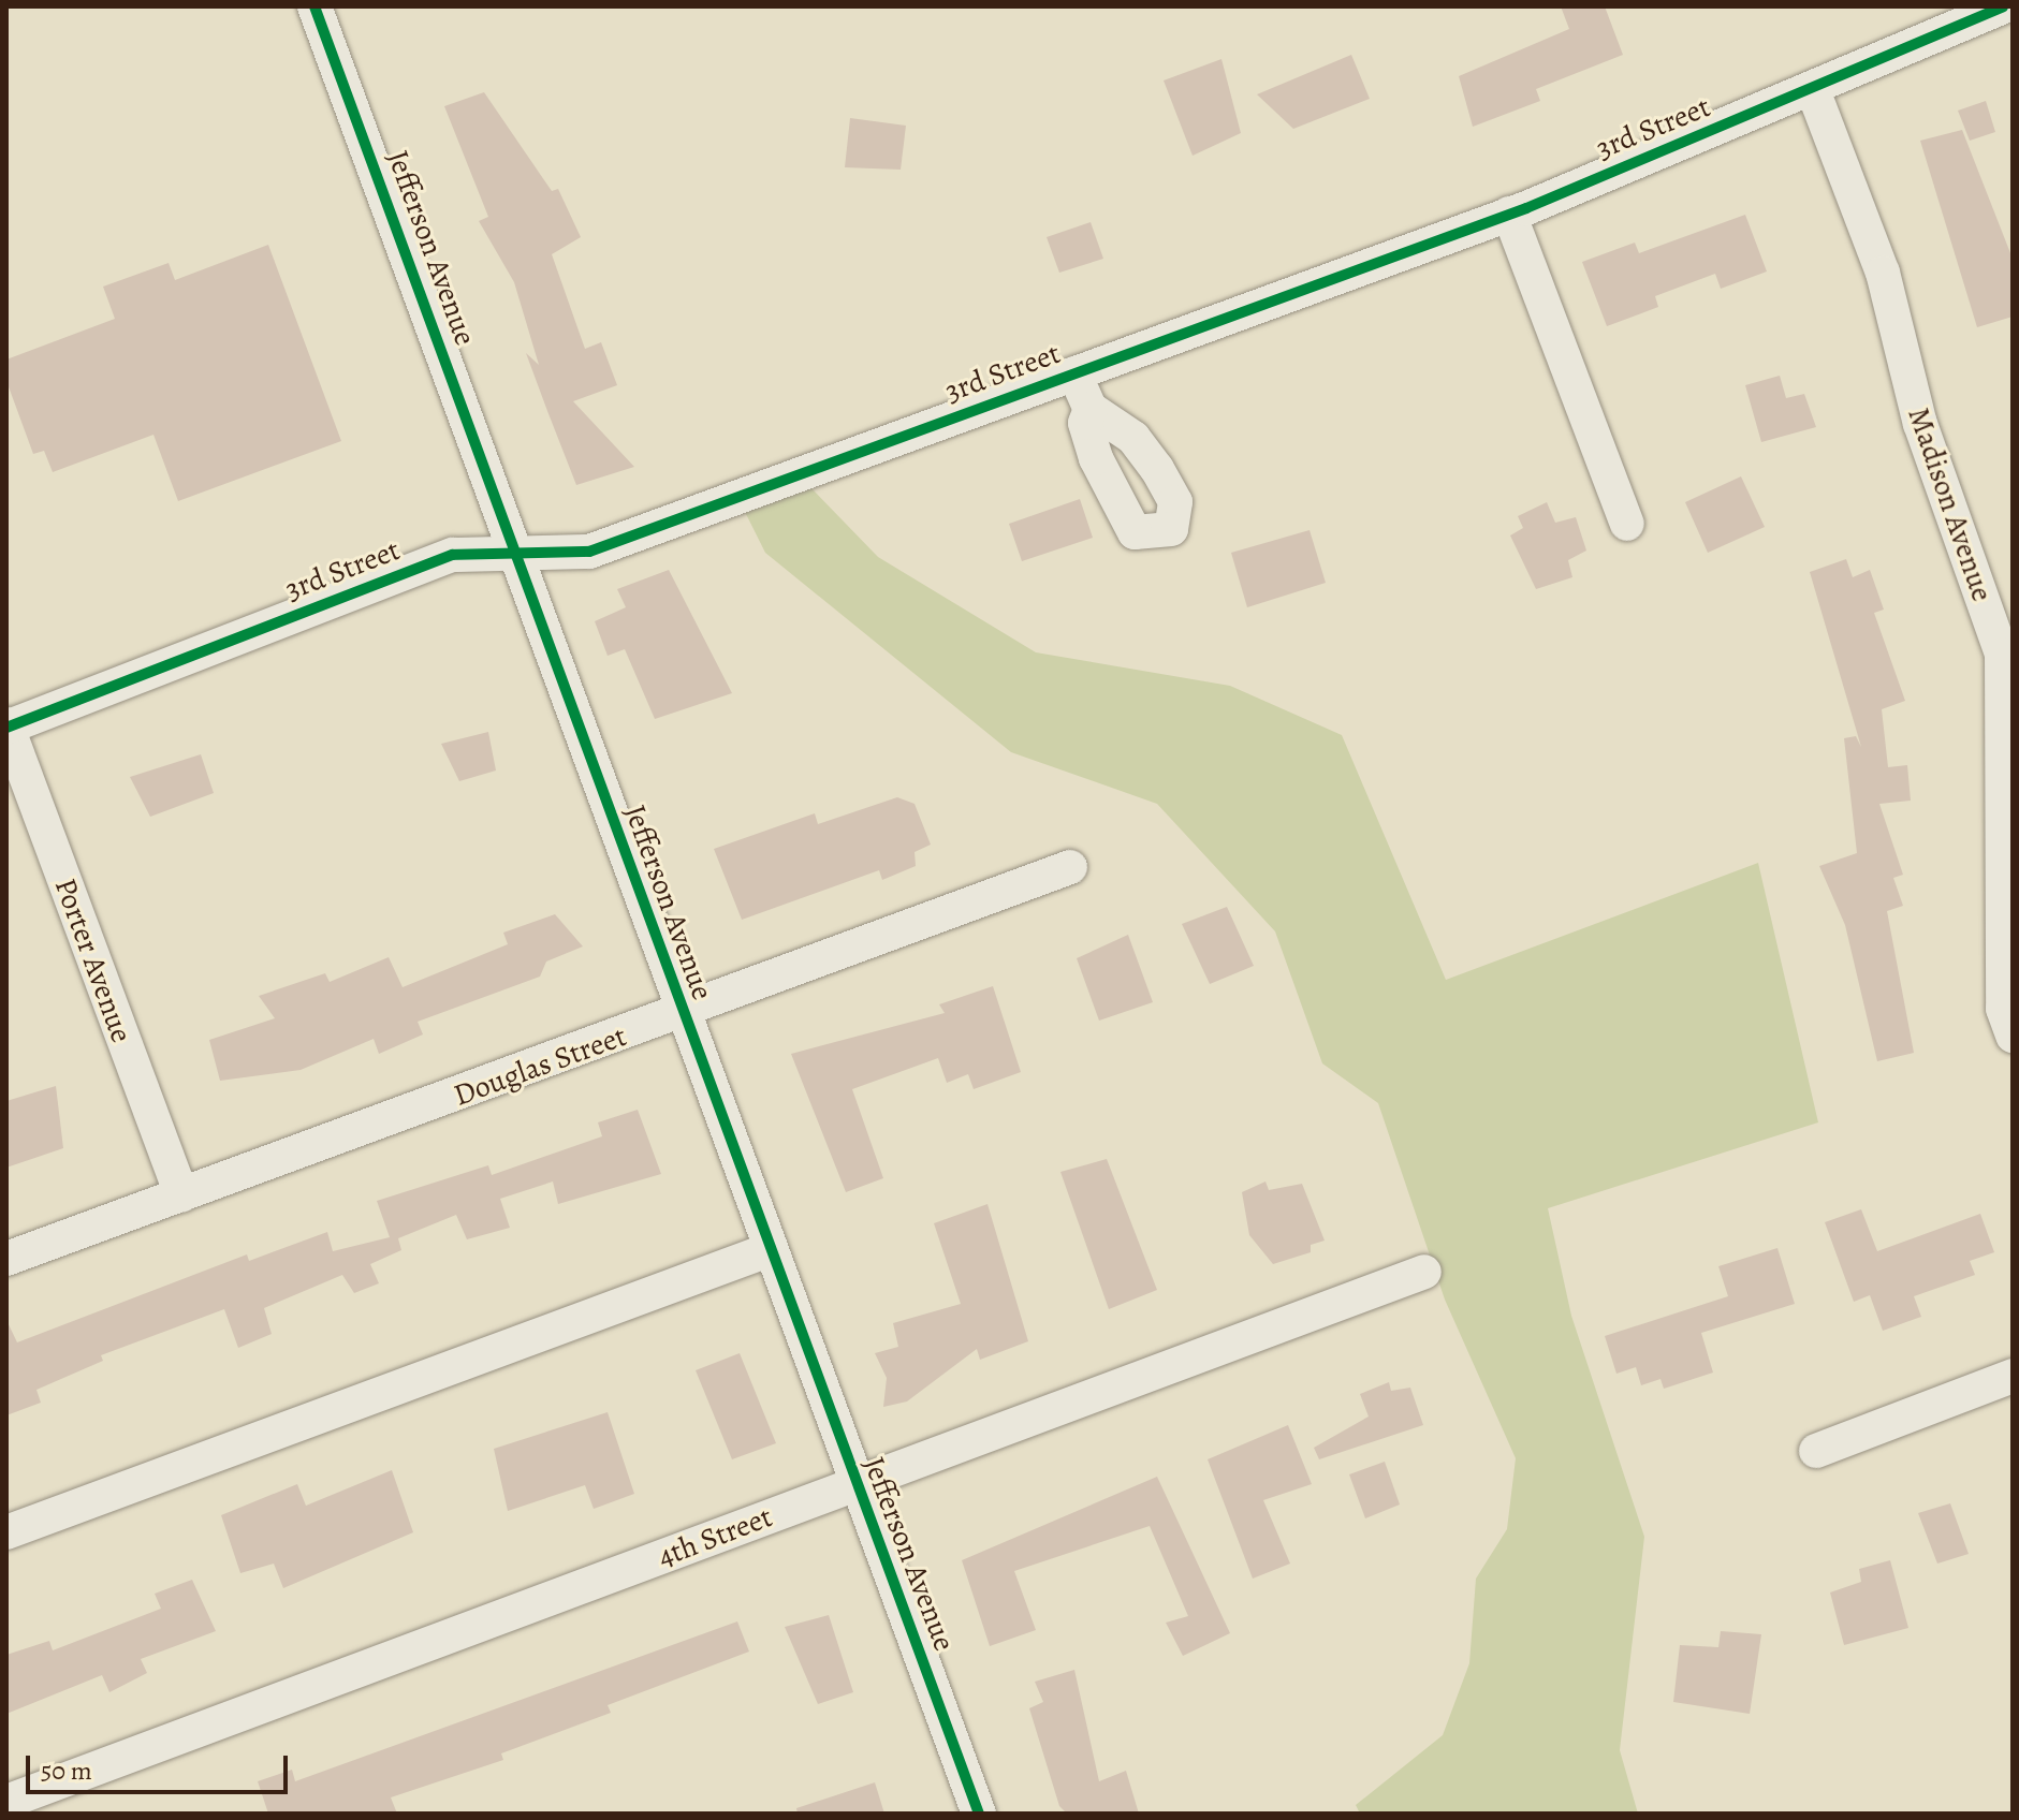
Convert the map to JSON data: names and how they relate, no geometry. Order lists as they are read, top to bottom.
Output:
{
  "streets": {
    "street": [
      "3rd Street",
      "Jefferson Avenue",
      "Madison Avenue",
      "Porter Avenue",
      "Douglas Street",
      "4th Street"
    ]
  },
  "crossings": [
    ["3rd Street", "Jefferson Avenue"],
    ["3rd Street", "Madison Avenue"],
    ["3rd Street", "Porter Avenue"],
    ["Jefferson Avenue", "Douglas Street"],
    ["Jefferson Avenue", "4th Street"],
    ["Porter Avenue", "Douglas Street"]
  ],
  "scale_bar": "50 m"
}
